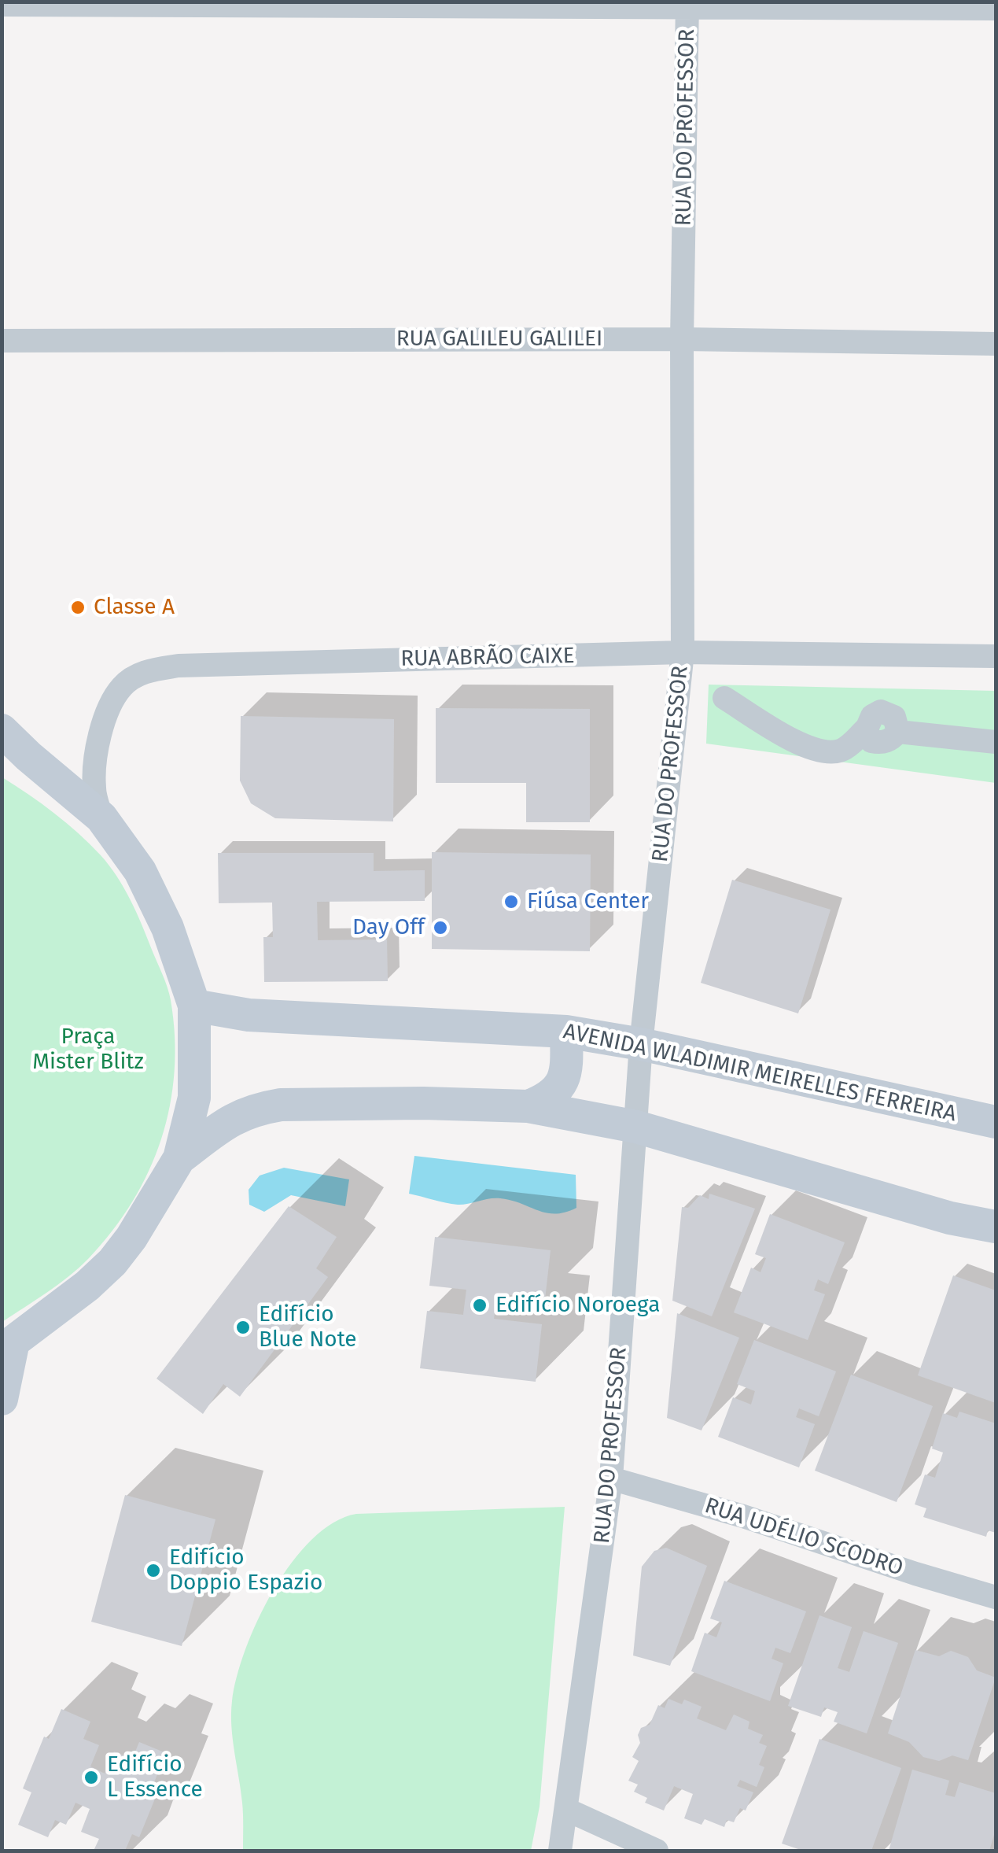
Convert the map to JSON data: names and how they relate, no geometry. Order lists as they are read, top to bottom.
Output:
{
  "streets": {
    "main road": ["AVENIDA WLADIMIR MEIRELLES FERREIRA"],
    "street": [
      "RUA DO PROFESSOR",
      "RUA GALILEU GALILEI",
      "RUA ABRÃO CAIXE",
      "RUA UDÉLIO SCODRO"
    ]
  },
  "crossings": [
    ["RUA DO PROFESSOR", "RUA GALILEU GALILEI"],
    ["RUA DO PROFESSOR", "RUA ABRÃO CAIXE"],
    ["RUA DO PROFESSOR", "AVENIDA WLADIMIR MEIRELLES FERREIRA"],
    ["RUA DO PROFESSOR", "RUA UDÉLIO SCODRO"]
  ],
  "parks": ["Praça Mister Blitz"],
  "places": [
    "Classe A",
    "Fiúsa Center",
    "Day Off",
    "Edifício Noroega",
    "Edifício Blue Note",
    "Edifício Doppio Espazio",
    "Edifício L Essence"
  ]
}
